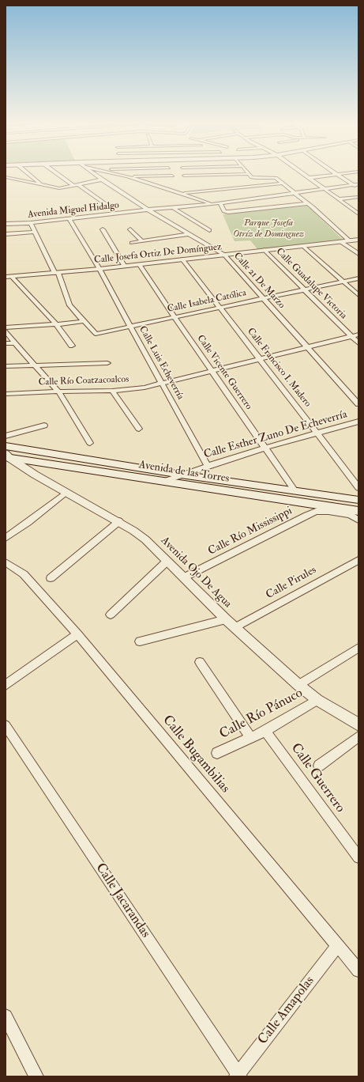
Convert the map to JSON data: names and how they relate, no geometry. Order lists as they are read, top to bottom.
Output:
{
  "streets": {
    "main road": ["Avenida de las Torres"],
    "street": [
      "Avenida Miguel Hidalgo",
      "Calle Josefa Ortiz De Domínguez",
      "Calle 21 De Marzo",
      "Calle Guadalupe Victoria",
      "Calle Isabela Católica",
      "Calle Luis Echeverría",
      "Calle Francisco I. Madero",
      "Calle Vicente Guerrero",
      "Calle Río Coatzacoalcos",
      "Calle Esther Zuno De Echeverría",
      "Calle Río Mississippi",
      "Avenida Ojo De Agua",
      "Calle Pirules",
      "Calle Río Pánuco",
      "Calle Bugambilias",
      "Calle Guerrero",
      "Calle Jacarandas",
      "Calle Amapolas"
    ]
  },
  "crossings": [
    ["Avenida Miguel Hidalgo", "Calle 21 De Marzo"],
    ["Avenida Miguel Hidalgo", "Calle Luis Echeverría"],
    ["Calle Josefa Ortiz De Domínguez", "Calle 21 De Marzo"],
    ["Calle Josefa Ortiz De Domínguez", "Calle Guadalupe Victoria"],
    ["Calle Josefa Ortiz De Domínguez", "Calle Luis Echeverría"],
    ["Calle Josefa Ortiz De Domínguez", "Calle Francisco I. Madero"],
    ["Calle Josefa Ortiz De Domínguez", "Calle Vicente Guerrero"],
    ["Calle 21 De Marzo", "Calle Isabela Católica"],
    ["Calle 21 De Marzo", "Calle Río Coatzacoalcos"],
    ["Calle Guadalupe Victoria", "Calle Isabela Católica"],
    ["Calle Guadalupe Victoria", "Calle Río Coatzacoalcos"],
    ["Calle Isabela Católica", "Calle Luis Echeverría"],
    ["Calle Isabela Católica", "Calle Francisco I. Madero"],
    ["Calle Isabela Católica", "Calle Vicente Guerrero"],
    ["Calle Luis Echeverría", "Calle Río Coatzacoalcos"],
    ["Calle Luis Echeverría", "Calle Esther Zuno De Echeverría"],
    ["Calle Francisco I. Madero", "Calle Río Coatzacoalcos"],
    ["Calle Francisco I. Madero", "Calle Esther Zuno De Echeverría"],
    ["Calle Vicente Guerrero", "Calle Río Coatzacoalcos"],
    ["Calle Vicente Guerrero", "Calle Esther Zuno De Echeverría"],
    ["Calle Vicente Guerrero", "Avenida de las Torres"],
    ["Calle Esther Zuno De Echeverría", "Avenida de las Torres"],
    ["Avenida de las Torres", "Avenida Ojo De Agua"],
    ["Calle Río Mississippi", "Avenida Ojo De Agua"],
    ["Avenida Ojo De Agua", "Calle Pirules"],
    ["Avenida Ojo De Agua", "Calle Río Pánuco"],
    ["Calle Río Pánuco", "Calle Guerrero"],
    ["Calle Bugambilias", "Calle Amapolas"],
    ["Calle Jacarandas", "Calle Amapolas"]
  ],
  "parks": ["Parque Josefa Otríz de Dominguez"]
}
